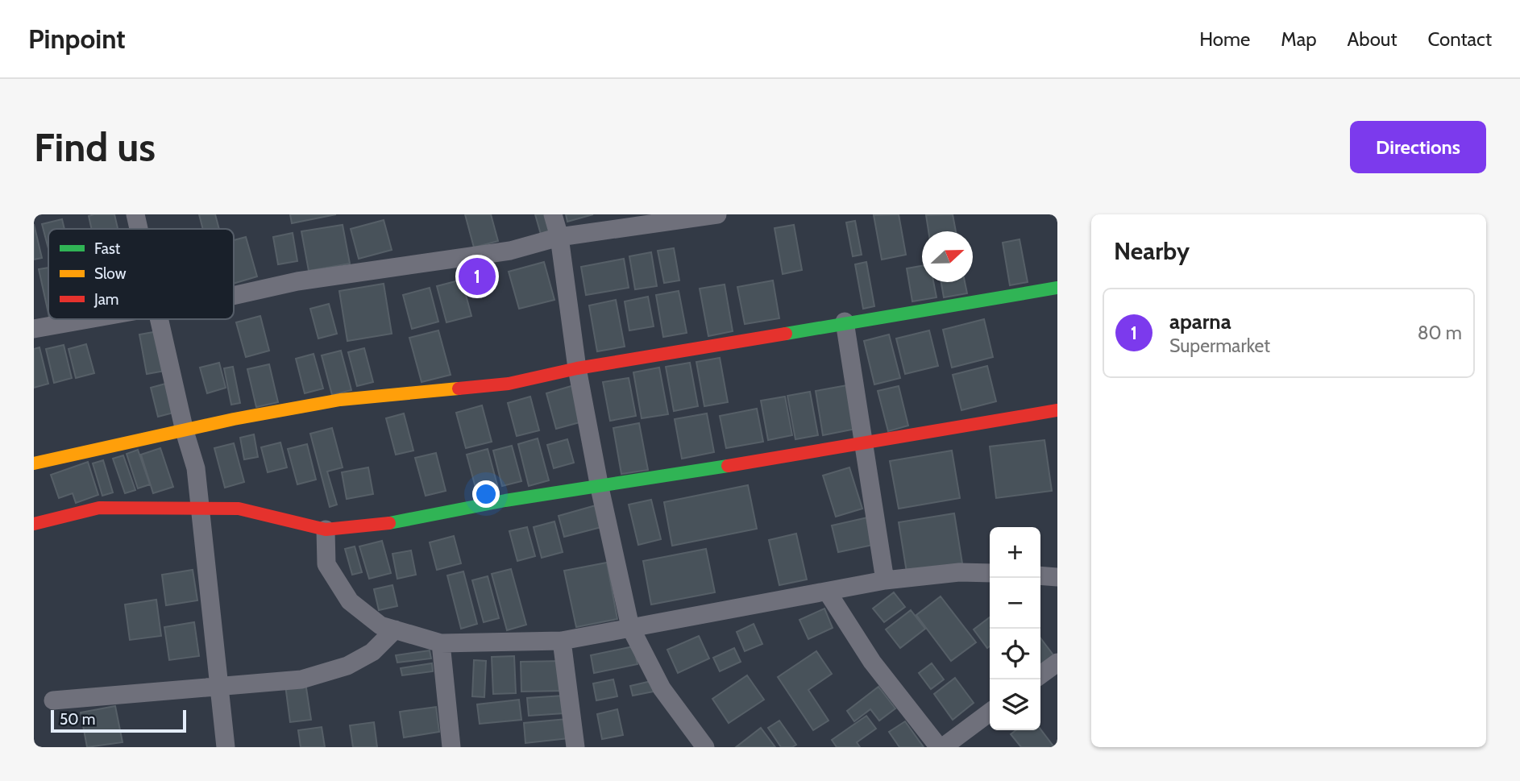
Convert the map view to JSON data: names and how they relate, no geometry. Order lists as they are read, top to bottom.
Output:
{
  "legend": ["Fast", "Slow", "Jam"],
  "scale_bar": "50 m",
  "north": "right",
  "page": {
    "header": "Pinpoint",
    "nav": [
      "Home",
      "Map",
      "About",
      "Contact"
    ],
    "buttons": "Directions",
    "title": "Find us",
    "heading": "Nearby",
    "pins": "1",
    "list": [
      {
        "mark": "1",
        "name": "aparna",
        "note": "Supermarket",
        "value": "80 m"
      }
    ],
    "map_buttons": ["+", "−"],
    "scale": "50 m"
  }
}
